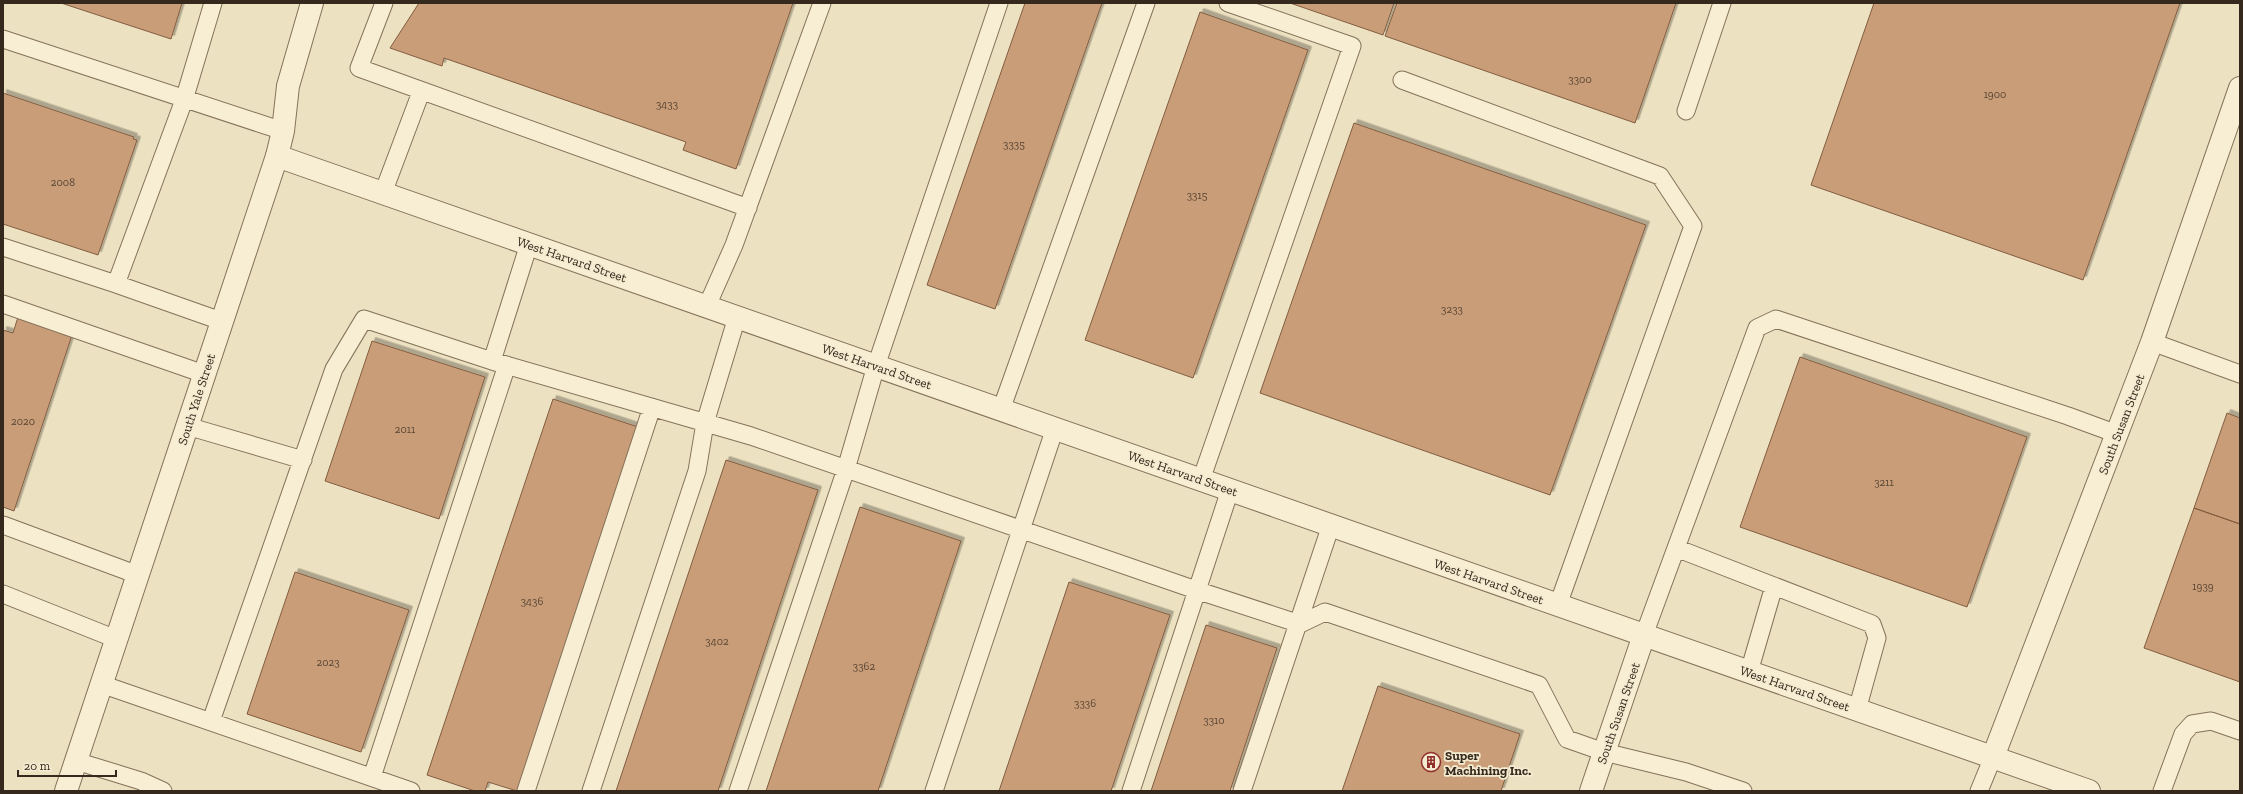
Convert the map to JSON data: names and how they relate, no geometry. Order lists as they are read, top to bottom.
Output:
{
  "streets": {
    "street": ["West Harvard Street", "South Yale Street", "South Susan Street"]
  },
  "crossings": [
    ["West Harvard Street", "South Yale Street"],
    ["West Harvard Street", "South Susan Street"]
  ],
  "places": {
    "building": ["Super Machining Inc."]
  },
  "house_numbers": [
    "3300",
    "1900",
    "3433",
    "3335",
    "2008",
    "3315",
    "3233",
    "2020",
    "2011",
    "3211",
    "1939",
    "3436",
    "3402",
    "2023",
    "3362",
    "3336",
    "3310"
  ],
  "scale_bar": "20 m"
}
